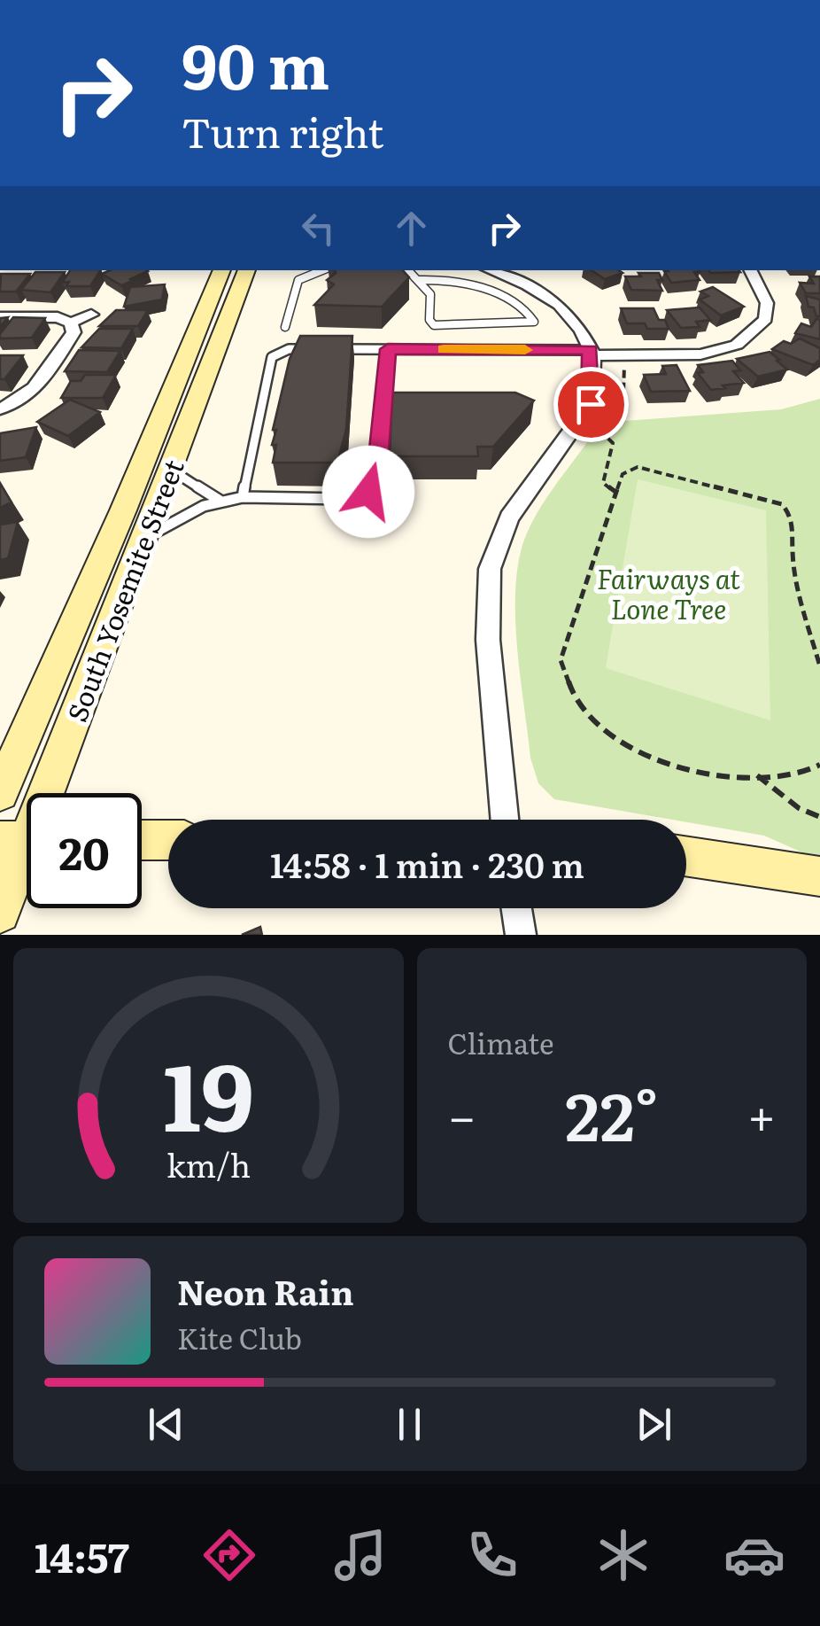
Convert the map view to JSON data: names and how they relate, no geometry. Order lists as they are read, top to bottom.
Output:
{
  "streets": {
    "main road": ["South Yosemite Street"]
  },
  "parks": ["Fairways at Lone Tree"],
  "page": {
    "turn": ["90 m", "Turn right"],
    "limit": "20",
    "trip": "14:58 · 1 min · 230 m",
    "tile": "Climate",
    "heat": ["−", "22°", "+"],
    "song": ["Neon Rain", "Kite Club"],
    "tabs": "14:57",
    "gauge": ["19", "km/h"]
  }
}
